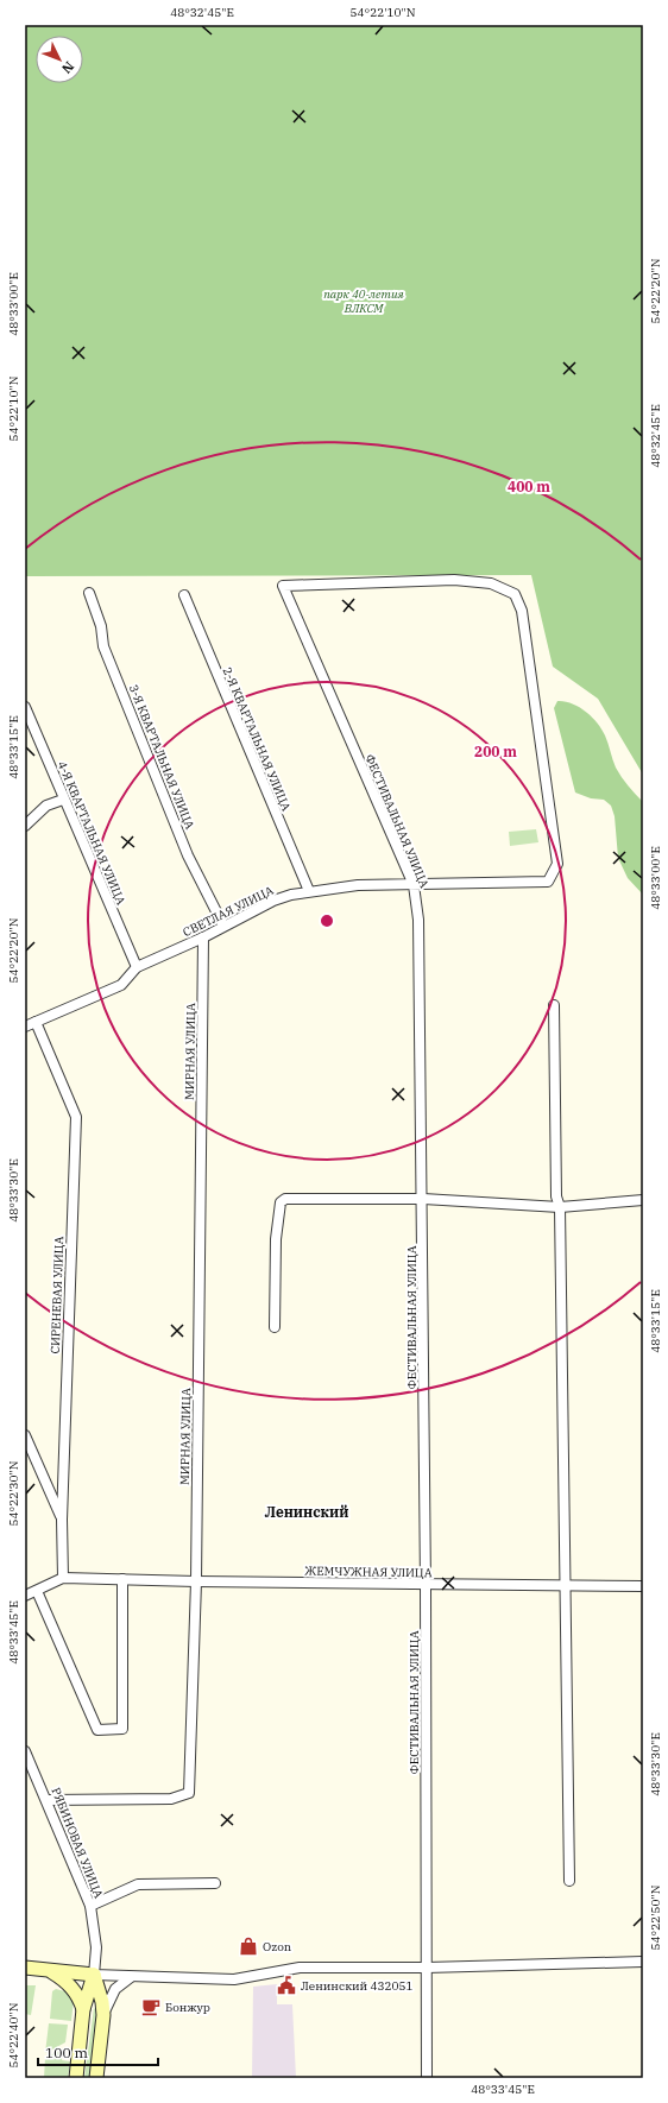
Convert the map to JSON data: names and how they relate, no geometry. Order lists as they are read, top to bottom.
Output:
{
  "streets": {
    "street": [
      "2-Я КВАРТАЛЬНАЯ УЛИЦА",
      "3-Я КВАРТАЛЬНАЯ УЛИЦА",
      "ФЕСТИВАЛЬНАЯ УЛИЦА",
      "4-Я КВАРТАЛЬНАЯ УЛИЦА",
      "СВЕТЛАЯ УЛИЦА",
      "МИРНАЯ УЛИЦА",
      "СИРЕНЕВАЯ УЛИЦА",
      "ЖЕМЧУЖНАЯ УЛИЦА",
      "РЯБИНОВАЯ УЛИЦА"
    ]
  },
  "crossings": [
    ["2-Я КВАРТАЛЬНАЯ УЛИЦА", "СВЕТЛАЯ УЛИЦА"],
    ["3-Я КВАРТАЛЬНАЯ УЛИЦА", "СВЕТЛАЯ УЛИЦА"],
    ["ФЕСТИВАЛЬНАЯ УЛИЦА", "СВЕТЛАЯ УЛИЦА"],
    ["ФЕСТИВАЛЬНАЯ УЛИЦА", "ЖЕМЧУЖНАЯ УЛИЦА"],
    ["4-Я КВАРТАЛЬНАЯ УЛИЦА", "СВЕТЛАЯ УЛИЦА"],
    ["СВЕТЛАЯ УЛИЦА", "МИРНАЯ УЛИЦА"],
    ["СВЕТЛАЯ УЛИЦА", "СИРЕНЕВАЯ УЛИЦА"],
    ["МИРНАЯ УЛИЦА", "ЖЕМЧУЖНАЯ УЛИЦА"],
    ["МИРНАЯ УЛИЦА", "РЯБИНОВАЯ УЛИЦА"],
    ["СИРЕНЕВАЯ УЛИЦА", "ЖЕМЧУЖНАЯ УЛИЦА"]
  ],
  "districts": ["Ленинский"],
  "parks": ["парк 40-летия ВЛКСМ"],
  "places": {
    "shop": ["Ozon"],
    "public building": ["Ленинский 432051"],
    "cafe": ["Бонжур"]
  },
  "scale_bar": "100 m",
  "north": "bottom right",
  "coordinates": [
    "48°32'45\"E",
    "54°22'10\"N",
    "54°22'20\"N",
    "48°33'00\"E",
    "48°33'15\"E",
    "48°33'30\"E",
    "54°22'30\"N",
    "48°33'45\"E",
    "54°22'50\"N",
    "54°22'40\"N"
  ],
  "rings": ["400 m", "200 m"]
}
